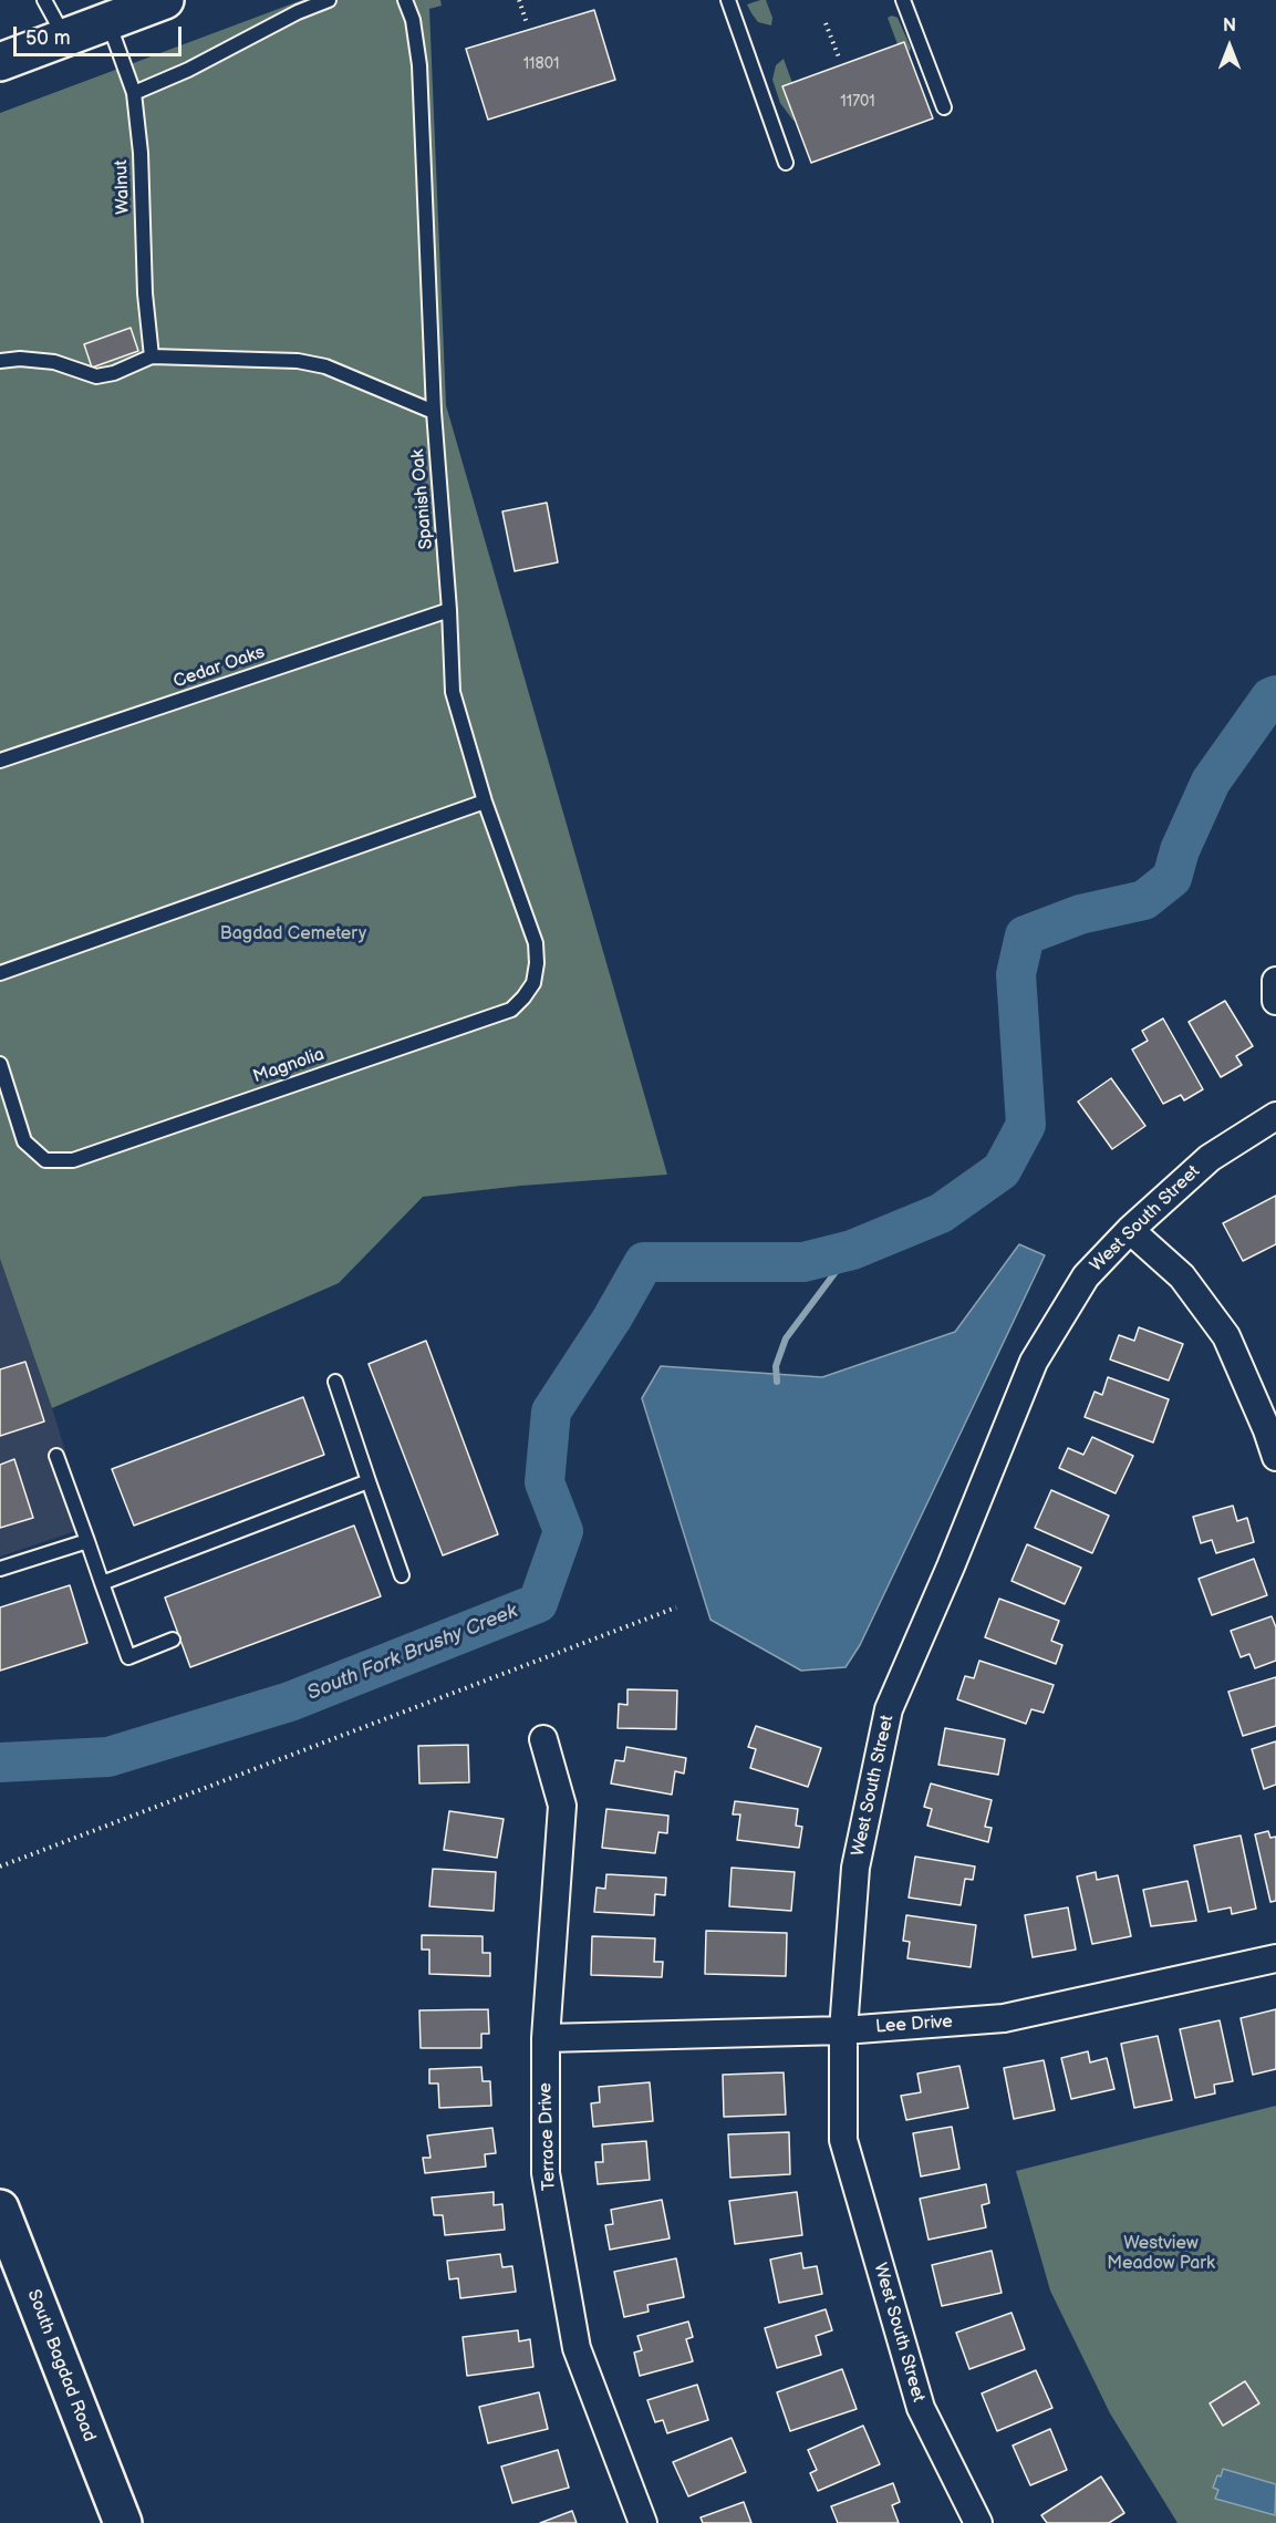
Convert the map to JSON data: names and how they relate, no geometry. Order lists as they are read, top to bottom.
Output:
{
  "streets": {
    "main road": ["South Bagdad Road"],
    "street": ["West South Street", "Lee Drive", "Terrace Drive"],
    "lane": [
      "Walnut",
      "Spanish Oak",
      "Cedar Oaks",
      "Magnolia"
    ]
  },
  "crossings": [
    ["Spanish Oak", "Cedar Oaks"],
    ["Spanish Oak", "Magnolia"],
    ["West South Street", "Lee Drive"],
    ["Lee Drive", "Terrace Drive"]
  ],
  "water": ["South Fork Brushy Creek"],
  "parks": ["Bagdad Cemetery", "Westview Meadow Park"],
  "house_numbers": ["11801", "11701"],
  "scale_bar": "50 m",
  "north": "top"
}
